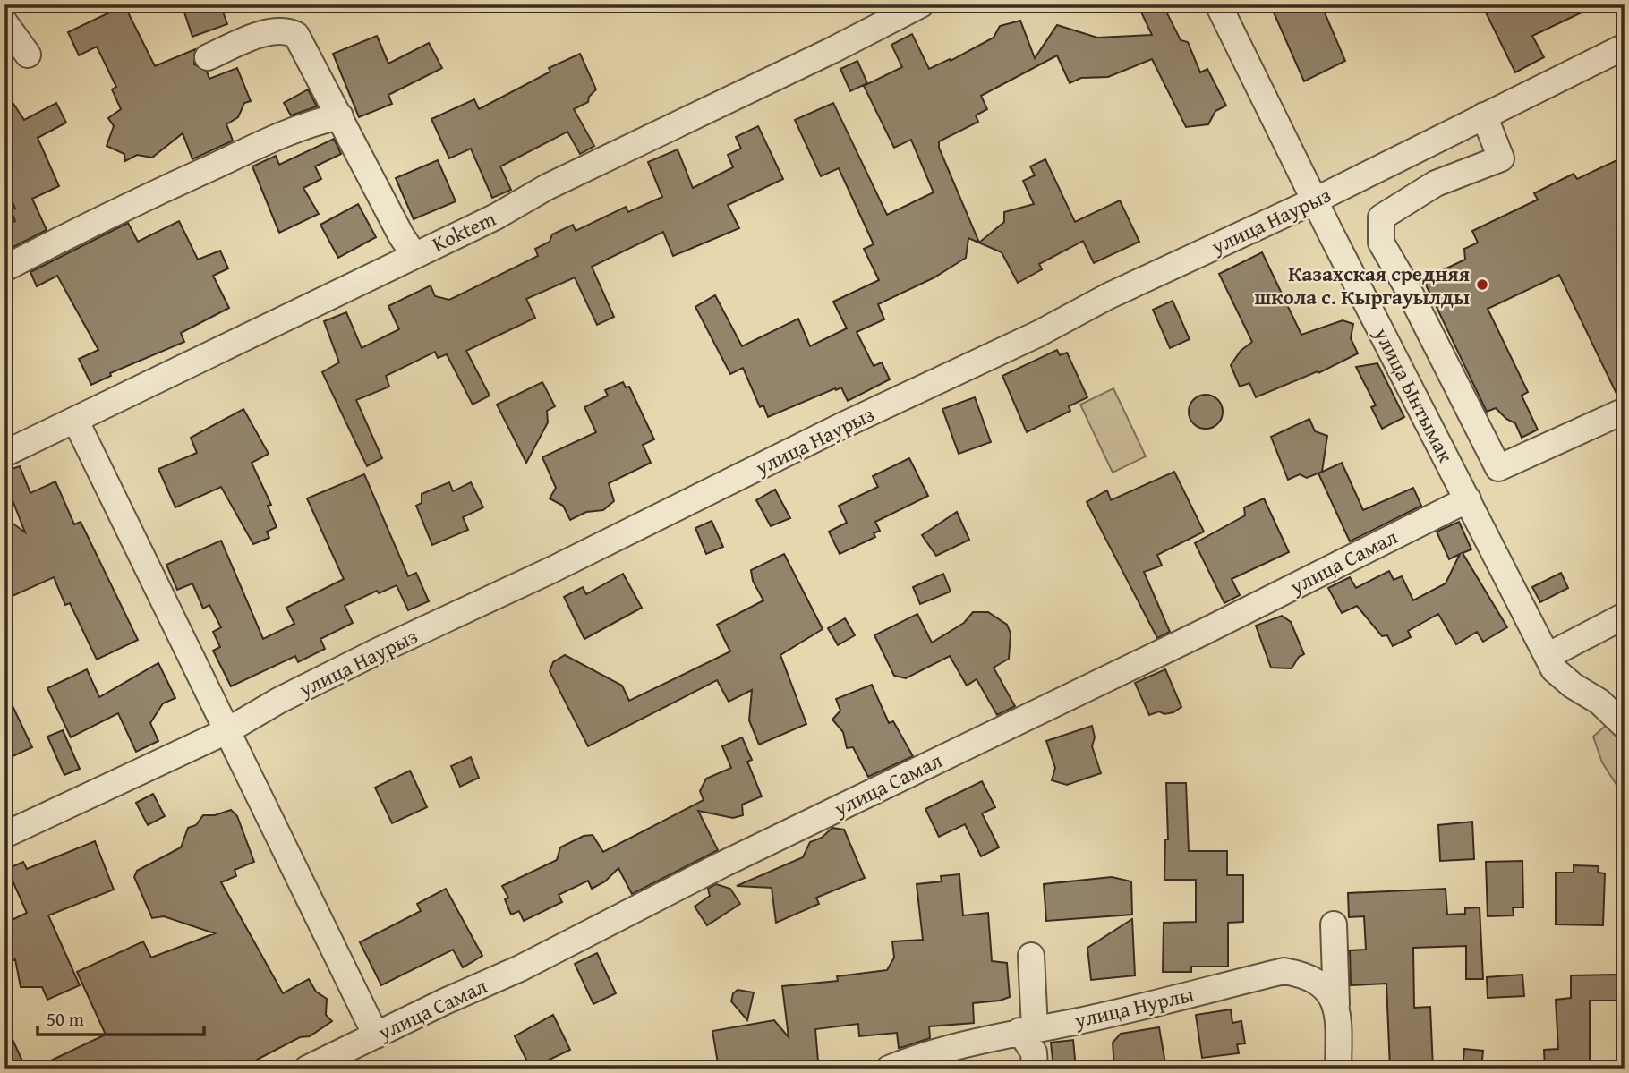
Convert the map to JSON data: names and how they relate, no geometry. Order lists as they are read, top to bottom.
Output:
{
  "streets": {
    "street": [
      "улица Наурыз",
      "Koktem",
      "улица Ынтымак",
      "улица Самал",
      "улица Нурлы"
    ]
  },
  "crossings": [
    ["улица Наурыз", "улица Ынтымак"],
    ["улица Ынтымак", "улица Самал"]
  ],
  "places": ["Казахская средняя школа с. Кыргауылды"],
  "scale_bar": "50 m"
}
